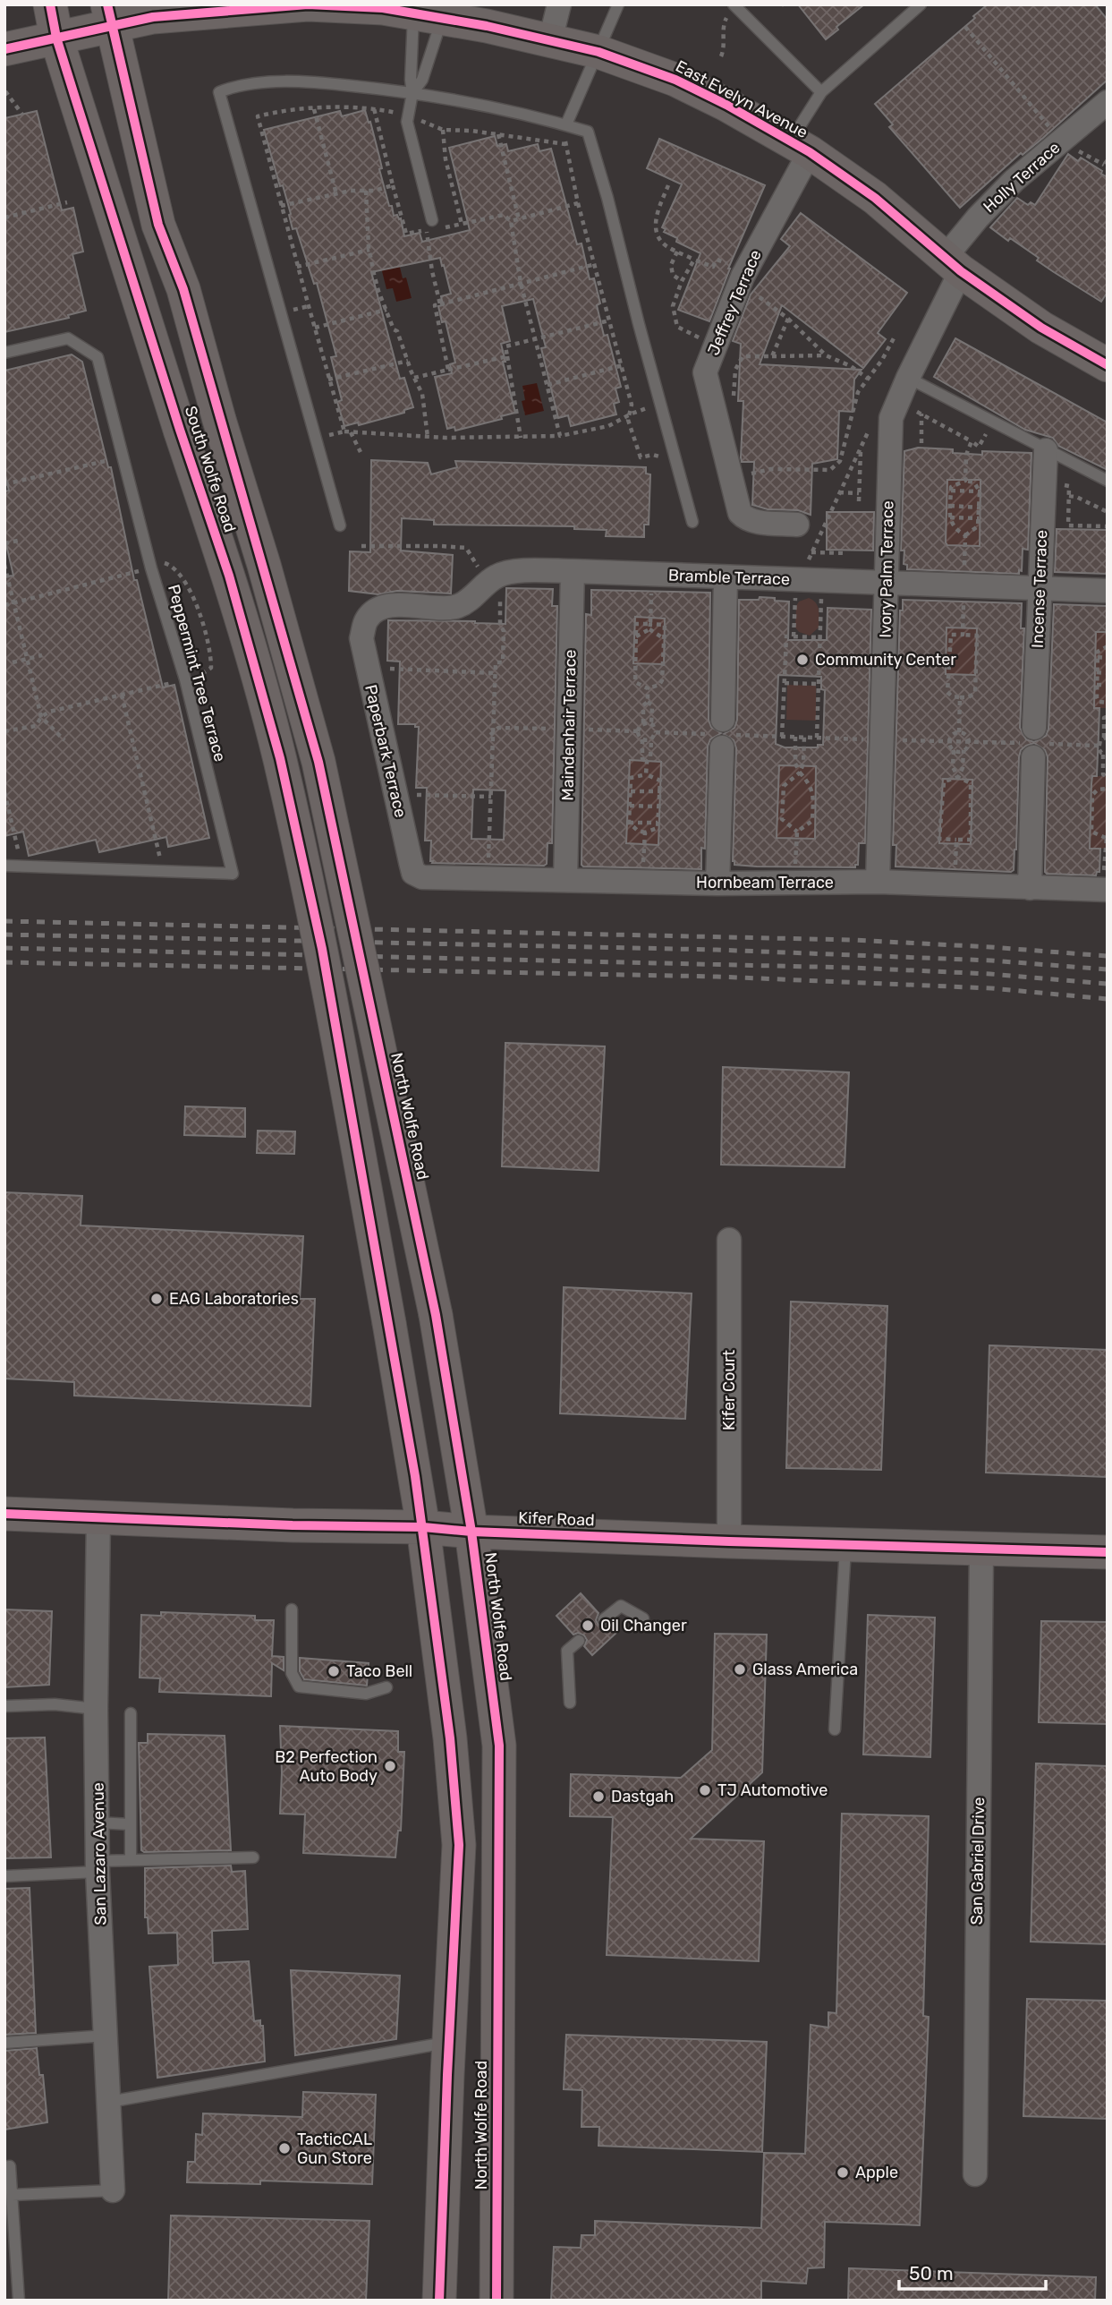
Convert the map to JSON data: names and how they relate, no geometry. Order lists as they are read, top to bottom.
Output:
{
  "streets": {
    "main road": [
      "East Evelyn Avenue",
      "South Wolfe Road",
      "North Wolfe Road",
      "Kifer Road"
    ],
    "street": [
      "Holly Terrace",
      "Jeffrey Terrace",
      "Ivory Palm Terrace",
      "Bramble Terrace",
      "Incense Terrace",
      "Maindenhair Terrace",
      "Paperbark Terrace",
      "Hornbeam Terrace",
      "Kifer Court",
      "San Lazaro Avenue",
      "San Gabriel Drive"
    ],
    "lane": ["Peppermint Tree Terrace"]
  },
  "crossings": [
    ["East Evelyn Avenue", "Holly Terrace"],
    ["East Evelyn Avenue", "Jeffrey Terrace"],
    ["East Evelyn Avenue", "South Wolfe Road"],
    ["East Evelyn Avenue", "Ivory Palm Terrace"],
    ["Holly Terrace", "Ivory Palm Terrace"],
    ["South Wolfe Road", "North Wolfe Road"],
    ["South Wolfe Road", "Kifer Road"],
    ["Ivory Palm Terrace", "Bramble Terrace"],
    ["Ivory Palm Terrace", "Hornbeam Terrace"],
    ["Bramble Terrace", "Incense Terrace"],
    ["Bramble Terrace", "Maindenhair Terrace"],
    ["Bramble Terrace", "Paperbark Terrace"],
    ["Maindenhair Terrace", "Hornbeam Terrace"],
    ["Paperbark Terrace", "Hornbeam Terrace"],
    ["North Wolfe Road", "Kifer Road"],
    ["Kifer Court", "Kifer Road"],
    ["Kifer Road", "San Lazaro Avenue"],
    ["Kifer Road", "San Gabriel Drive"]
  ],
  "places": [
    "Community Center",
    "EAG Laboratories",
    "Oil Changer",
    "Glass America",
    "Taco Bell",
    "B2 Perfection Auto Body",
    "TJ Automotive",
    "Dastgah",
    "TacticCAL Gun Store",
    "Apple"
  ],
  "scale_bar": "50 m"
}
